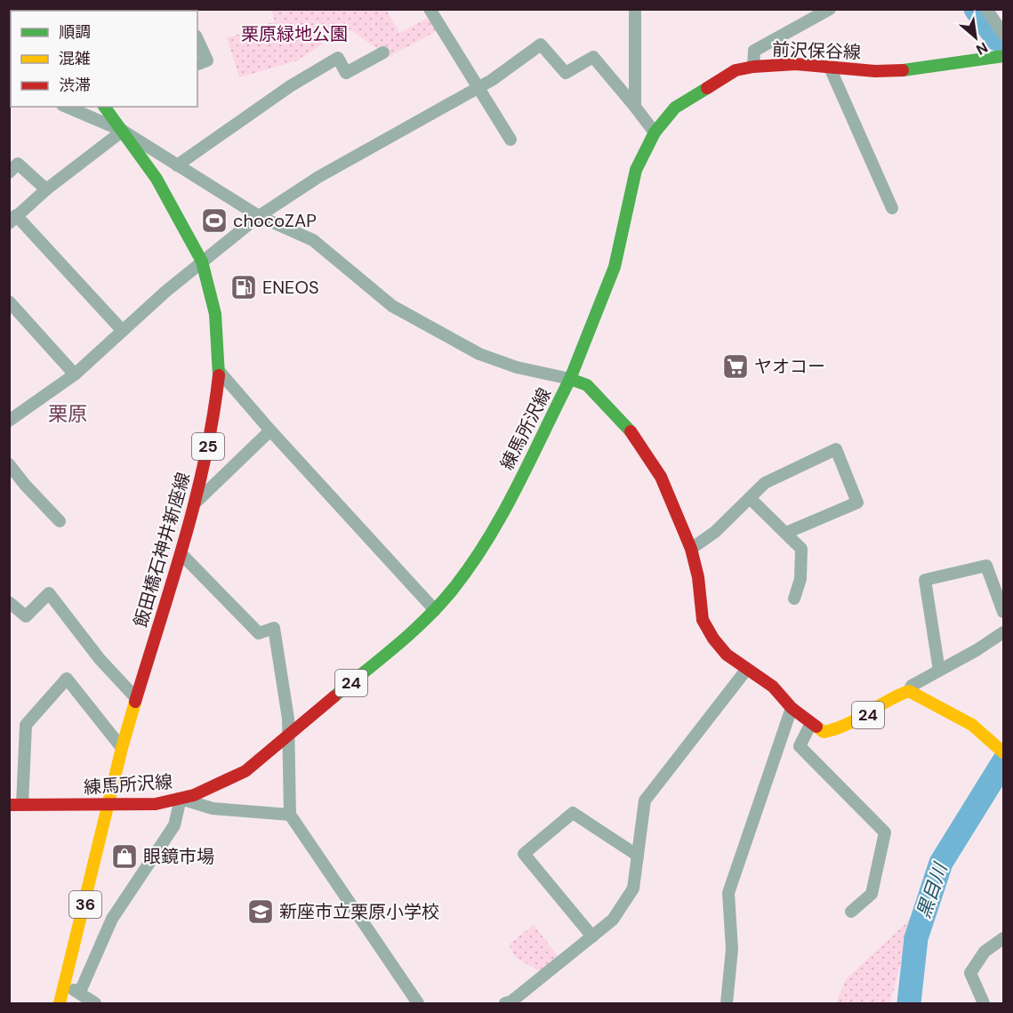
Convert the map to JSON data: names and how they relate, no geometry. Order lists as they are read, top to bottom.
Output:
{
  "streets": {
    "main road": [
      "前沢保谷線",
      "練馬所沢線",
      "25",
      "飯田橋石神井新座線",
      "24",
      "36"
    ]
  },
  "crossings": [
    ["前沢保谷線", "練馬所沢線"],
    ["練馬所沢線", "飯田橋石神井新座線"],
    ["練馬所沢線", "36"],
    ["飯田橋石神井新座線", "36"]
  ],
  "districts": ["栗原"],
  "water": ["黒目川"],
  "parks": ["栗原緑地公園"],
  "places": {
    "sports": ["chocoZAP"],
    "fuel station": ["ENEOS"],
    "supermarket": ["ヤオコー"],
    "shop": ["眼鏡市場"],
    "school or university": ["新座市立栗原小学校"]
  },
  "legend": ["順調", "混雑", "渋滞"],
  "north": "bottom right"
}
